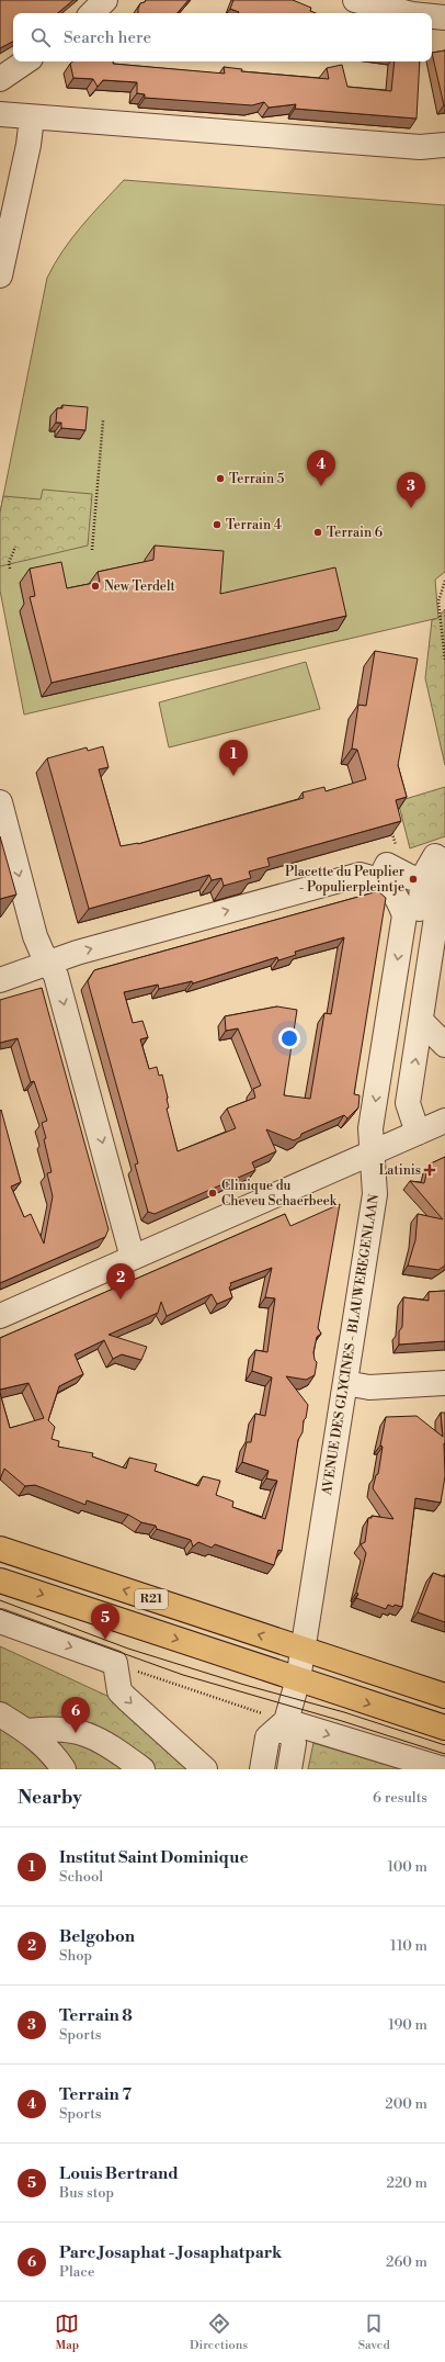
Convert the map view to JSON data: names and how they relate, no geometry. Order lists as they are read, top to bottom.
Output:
{
  "streets": {
    "main road": ["R21"],
    "street": ["AVENUE DES GLYCINES - BLAUWEREGENLAAN"]
  },
  "crossings": [
    ["AVENUE DES GLYCINES - BLAUWEREGENLAAN", "R21"]
  ],
  "places": {
    "other": [
      "Terrain 5",
      "Terrain 4",
      "Terrain 6",
      "New Terdelt",
      "Placette du Peuplier - Populierpleintje",
      "Clinique du Cheveu Schaerbeek"
    ],
    "health": ["Latinis"]
  },
  "page": {
    "search": "Search here",
    "pins": [
      "4",
      "3",
      "1",
      "2",
      "5",
      "6"
    ],
    "heading": ["Nearby", "6 results"],
    "list": [
      {
        "mark": "1",
        "name": "Institut Saint Dominique",
        "note": "School",
        "value": "100 m"
      },
      {
        "mark": "2",
        "name": "Belgobon",
        "note": "Shop",
        "value": "110 m"
      },
      {
        "mark": "3",
        "name": "Terrain 8",
        "note": "Sports",
        "value": "190 m"
      },
      {
        "mark": "4",
        "name": "Terrain 7",
        "note": "Sports",
        "value": "200 m"
      },
      {
        "mark": "5",
        "name": "Louis Bertrand",
        "note": "Bus stop",
        "value": "220 m"
      },
      {
        "mark": "6",
        "name": "Parc Josaphat - Josaphatpark",
        "note": "Place",
        "value": "260 m"
      }
    ],
    "nav": ["Map", "Directions", "Saved"]
  }
}
